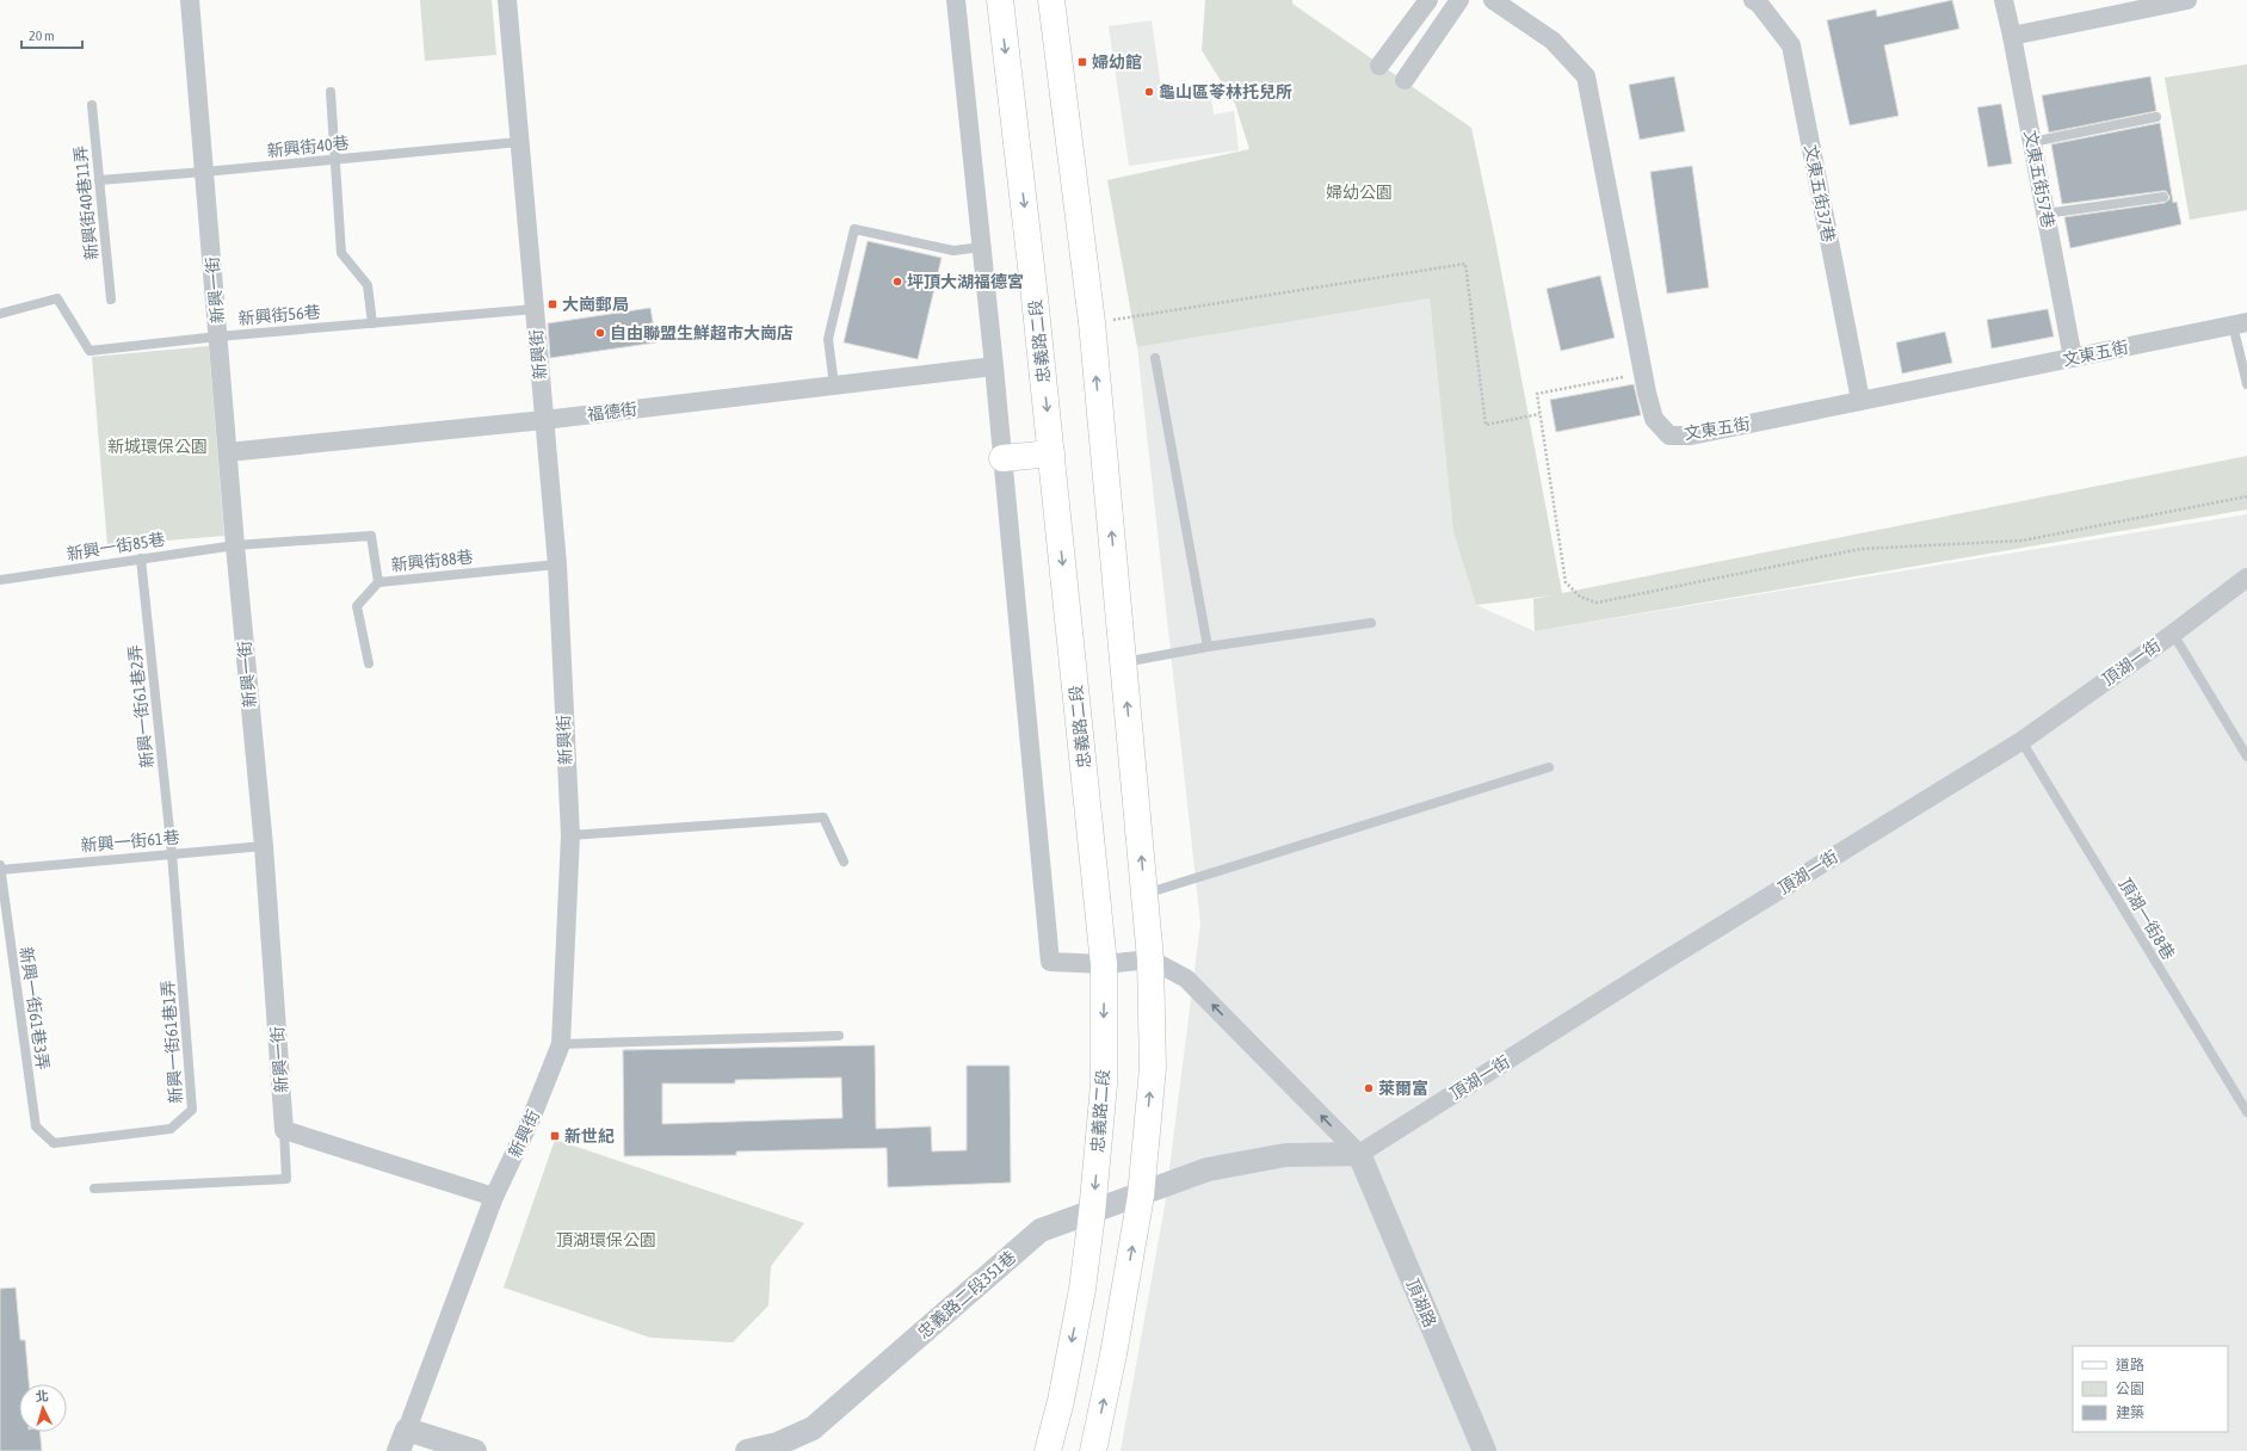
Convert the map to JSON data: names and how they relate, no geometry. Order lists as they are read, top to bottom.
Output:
{
  "streets": {
    "main road": ["忠義路二段"],
    "street": [
      "文東五街57巷",
      "文東五街37巷",
      "新興一街",
      "文東五街",
      "新興街",
      "福德街",
      "頂湖一街",
      "忠義路二段351巷",
      "頂湖路"
    ],
    "lane": [
      "新興街40巷",
      "新興街40巷11弄",
      "新興街56巷",
      "新興一街85巷",
      "新興街88巷",
      "新興一街61巷2弄",
      "新興一街61巷",
      "頂湖一街8巷",
      "新興一街61巷3弄",
      "新興一街61巷1弄"
    ]
  },
  "crossings": [
    ["新興街40巷", "新興街40巷11弄"],
    ["新興街40巷", "新興一街"],
    ["新興街40巷", "新興街"],
    ["文東五街57巷", "文東五街"],
    ["文東五街37巷", "文東五街"],
    ["新興一街", "新興街56巷"],
    ["新興一街", "福德街"],
    ["新興一街", "新興一街85巷"],
    ["新興一街", "新興街88巷"],
    ["新興一街", "新興一街61巷"],
    ["新興街56巷", "新興街"],
    ["忠義路二段", "忠義路二段351巷"],
    ["新興街", "福德街"],
    ["新興街", "新興街88巷"],
    ["新興一街85巷", "新興街88巷"],
    ["新興一街85巷", "新興一街61巷2弄"],
    ["頂湖一街", "頂湖一街8巷"],
    ["頂湖一街", "頂湖路"],
    ["新興一街61巷2弄", "新興一街61巷"],
    ["新興一街61巷2弄", "新興一街61巷1弄"],
    ["新興一街61巷", "新興一街61巷3弄"],
    ["新興一街61巷", "新興一街61巷1弄"],
    ["新興一街61巷3弄", "新興一街61巷1弄"]
  ],
  "one_way": ["頂湖路"],
  "parks": ["婦幼公園", "新城環保公園", "頂湖環保公園"],
  "places": {
    "transit": ["婦幼館", "大崗郵局", "新世紀"],
    "other": [
      "龜山區苓林托兒所",
      "坪頂大湖福德宮",
      "自由聯盟生鮮超市大崗店",
      "萊爾富"
    ]
  },
  "legend": ["道路", "公園", "建築"],
  "scale_bar": "20 m",
  "north": "top"
}
